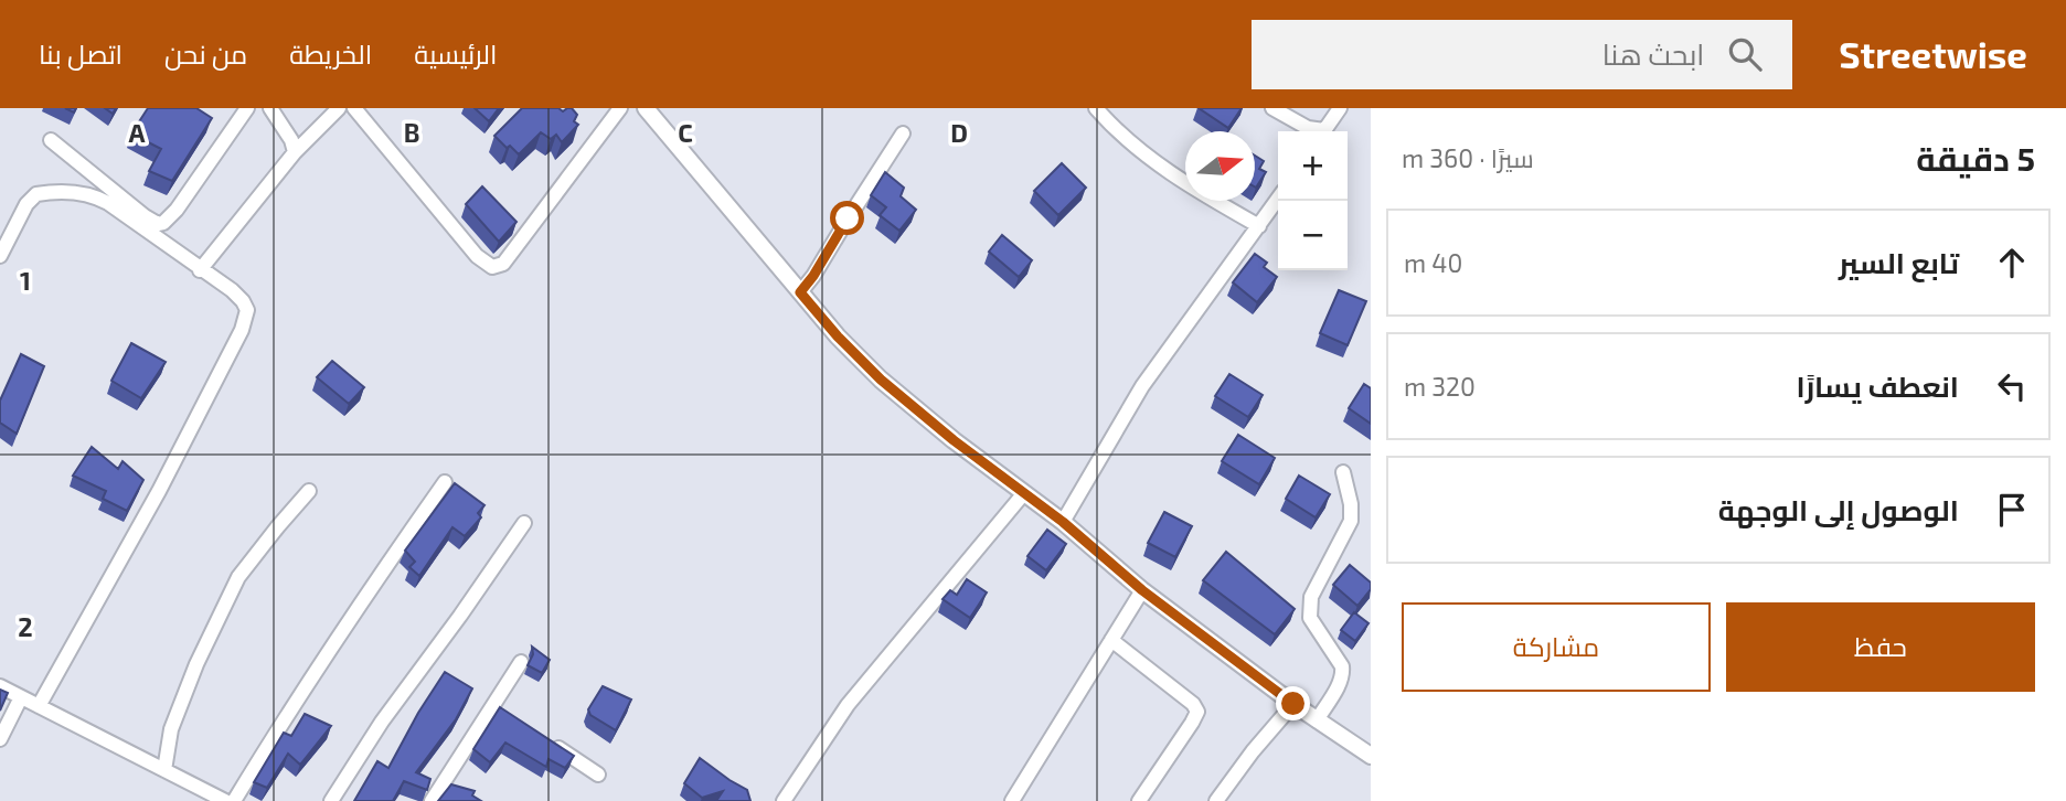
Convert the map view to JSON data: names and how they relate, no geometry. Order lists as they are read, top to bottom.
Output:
{
  "north": "right",
  "page": {
    "header": "Streetwise",
    "search": "ابحث هنا",
    "nav": [
      "الرئيسية",
      "الخريطة",
      "من نحن",
      "اتصل بنا"
    ],
    "heading": ["5 دقيقة", "سيرًا · 360 m"],
    "map_buttons": ["+", "−"],
    "list": [
      ["تابع السير", "40 m"],
      ["انعطف يسارًا", "320 m"],
      "الوصول إلى الوجهة"
    ],
    "buttons": ["حفظ", "مشاركة"]
  },
  "grid": {
    "columns": [
      "A",
      "B",
      "C",
      "D"
    ],
    "rows": ["1", "2"]
  }
}
